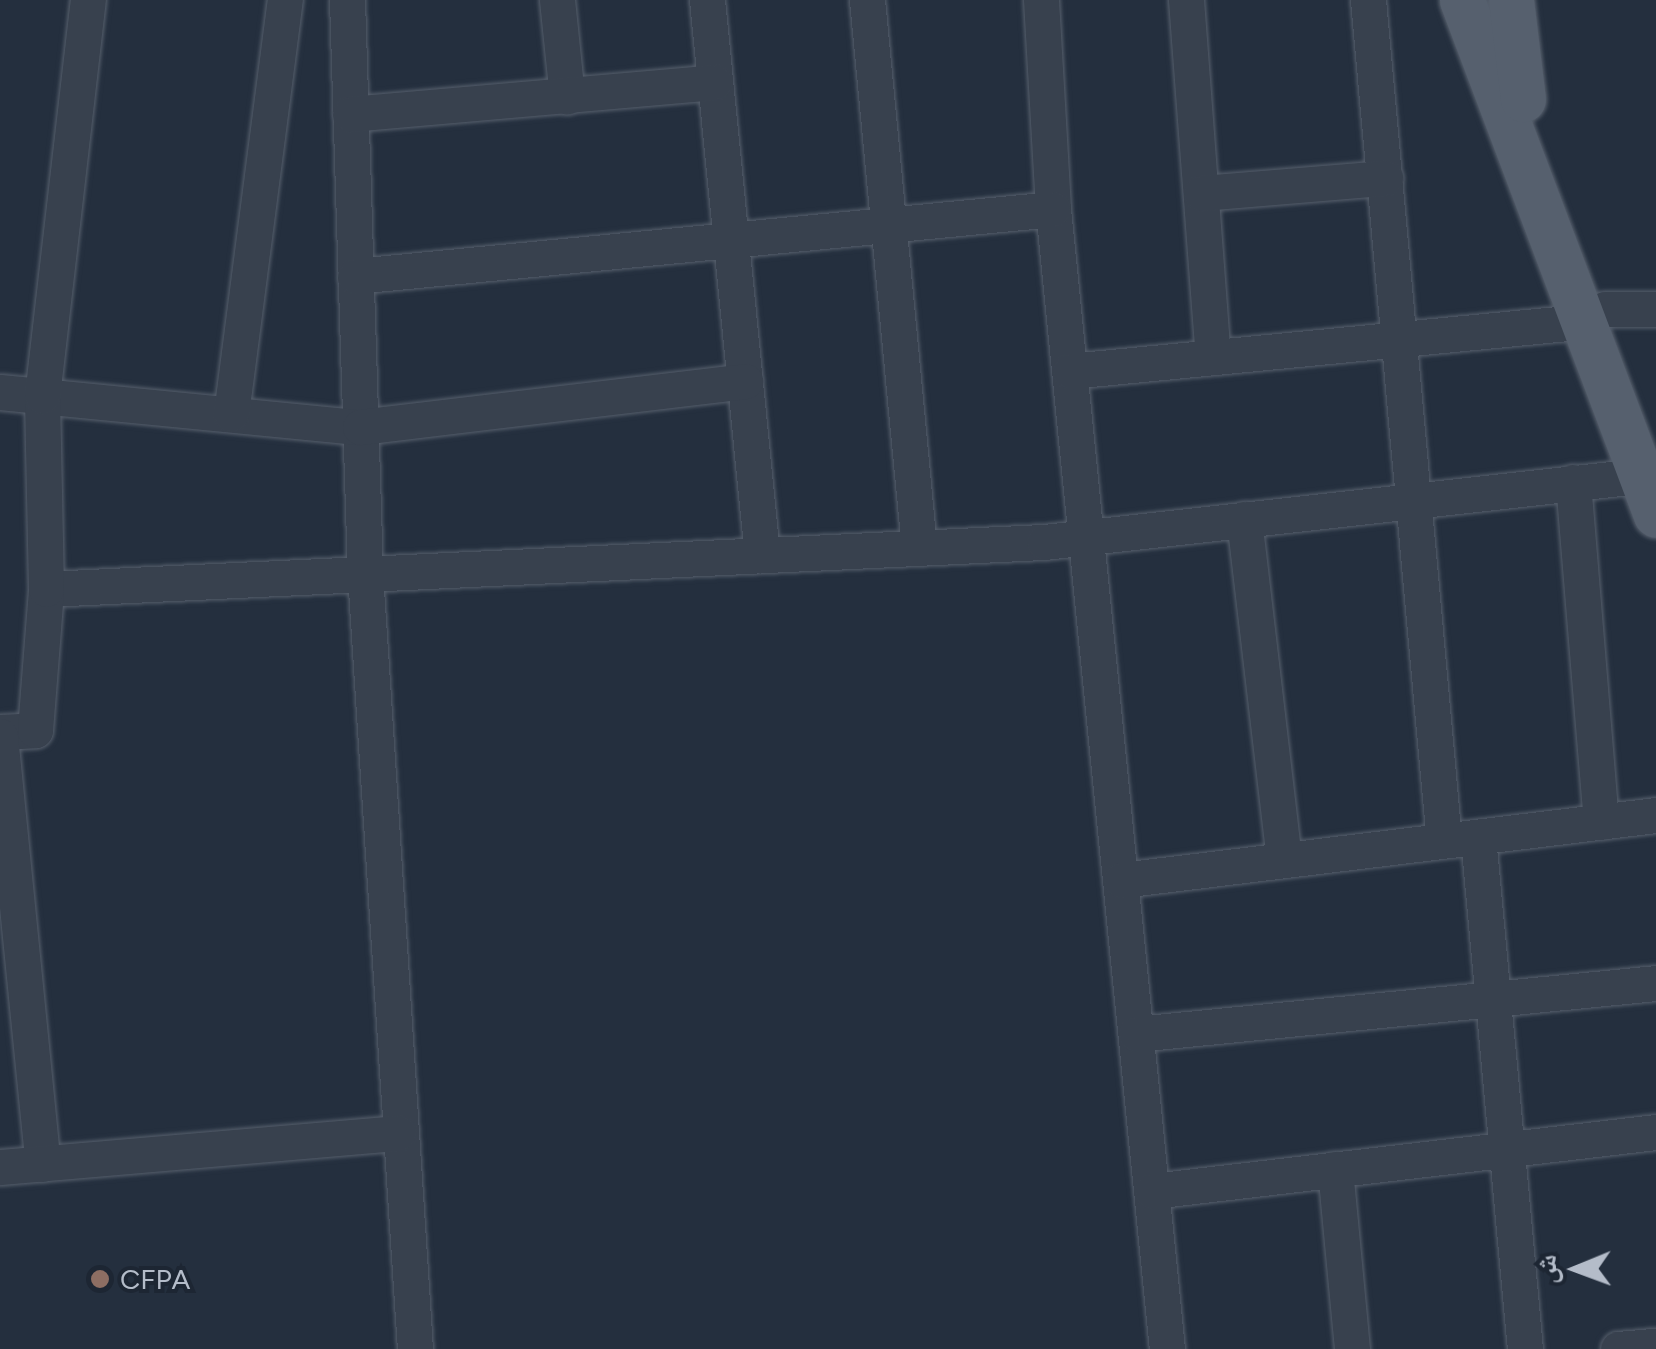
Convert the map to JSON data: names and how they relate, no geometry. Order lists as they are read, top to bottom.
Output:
{
  "places": ["CFPA"],
  "north": "left"
}
